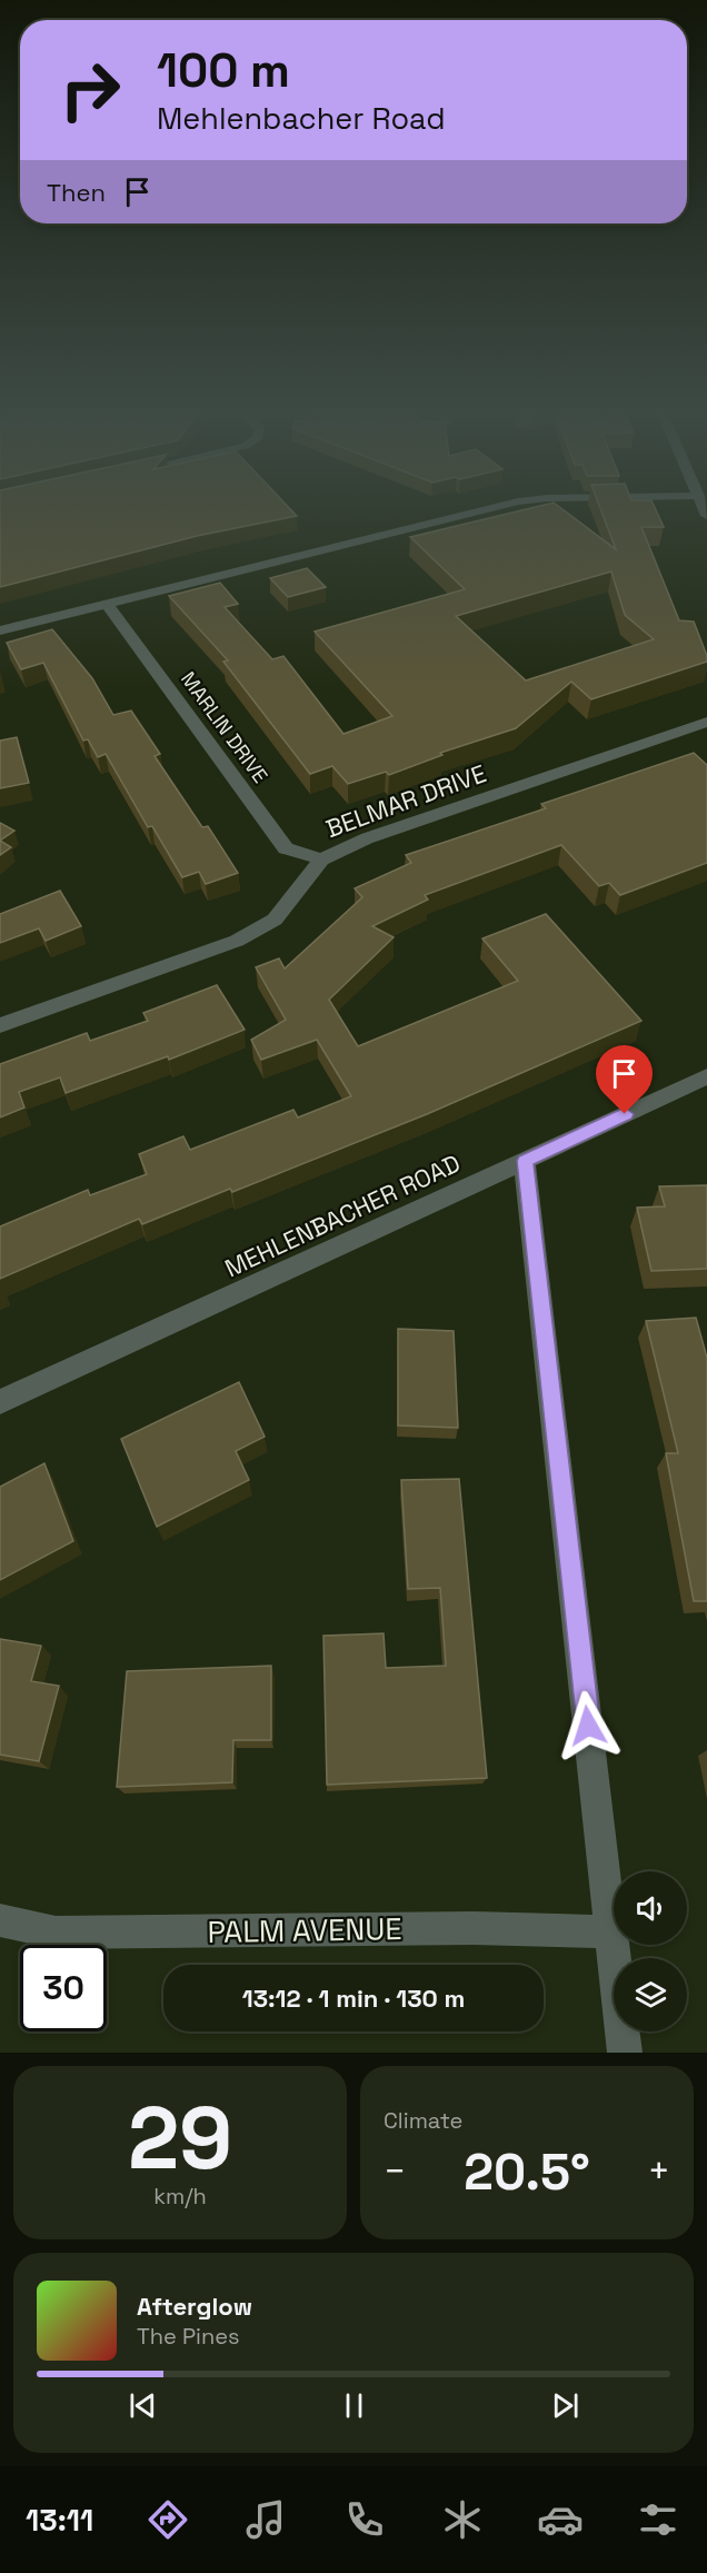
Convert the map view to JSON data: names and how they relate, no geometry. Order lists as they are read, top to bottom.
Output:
{
  "streets": {
    "street": [
      "MARLIN DRIVE",
      "BELMAR DRIVE",
      "MEHLENBACHER ROAD",
      "PALM AVENUE"
    ]
  },
  "crossings": [
    ["MARLIN DRIVE", "BELMAR DRIVE"]
  ],
  "page": {
    "turn": ["100 m", "Mehlenbacher Road"],
    "then": "Then",
    "limit": "30",
    "trip": "13:12 · 1 min · 130 m",
    "tile": [
      ["29", "km/h"],
      "Climate"
    ],
    "heat": ["−", "20.5°", "+"],
    "song": ["Afterglow", "The Pines"],
    "tabs": "13:11"
  }
}
